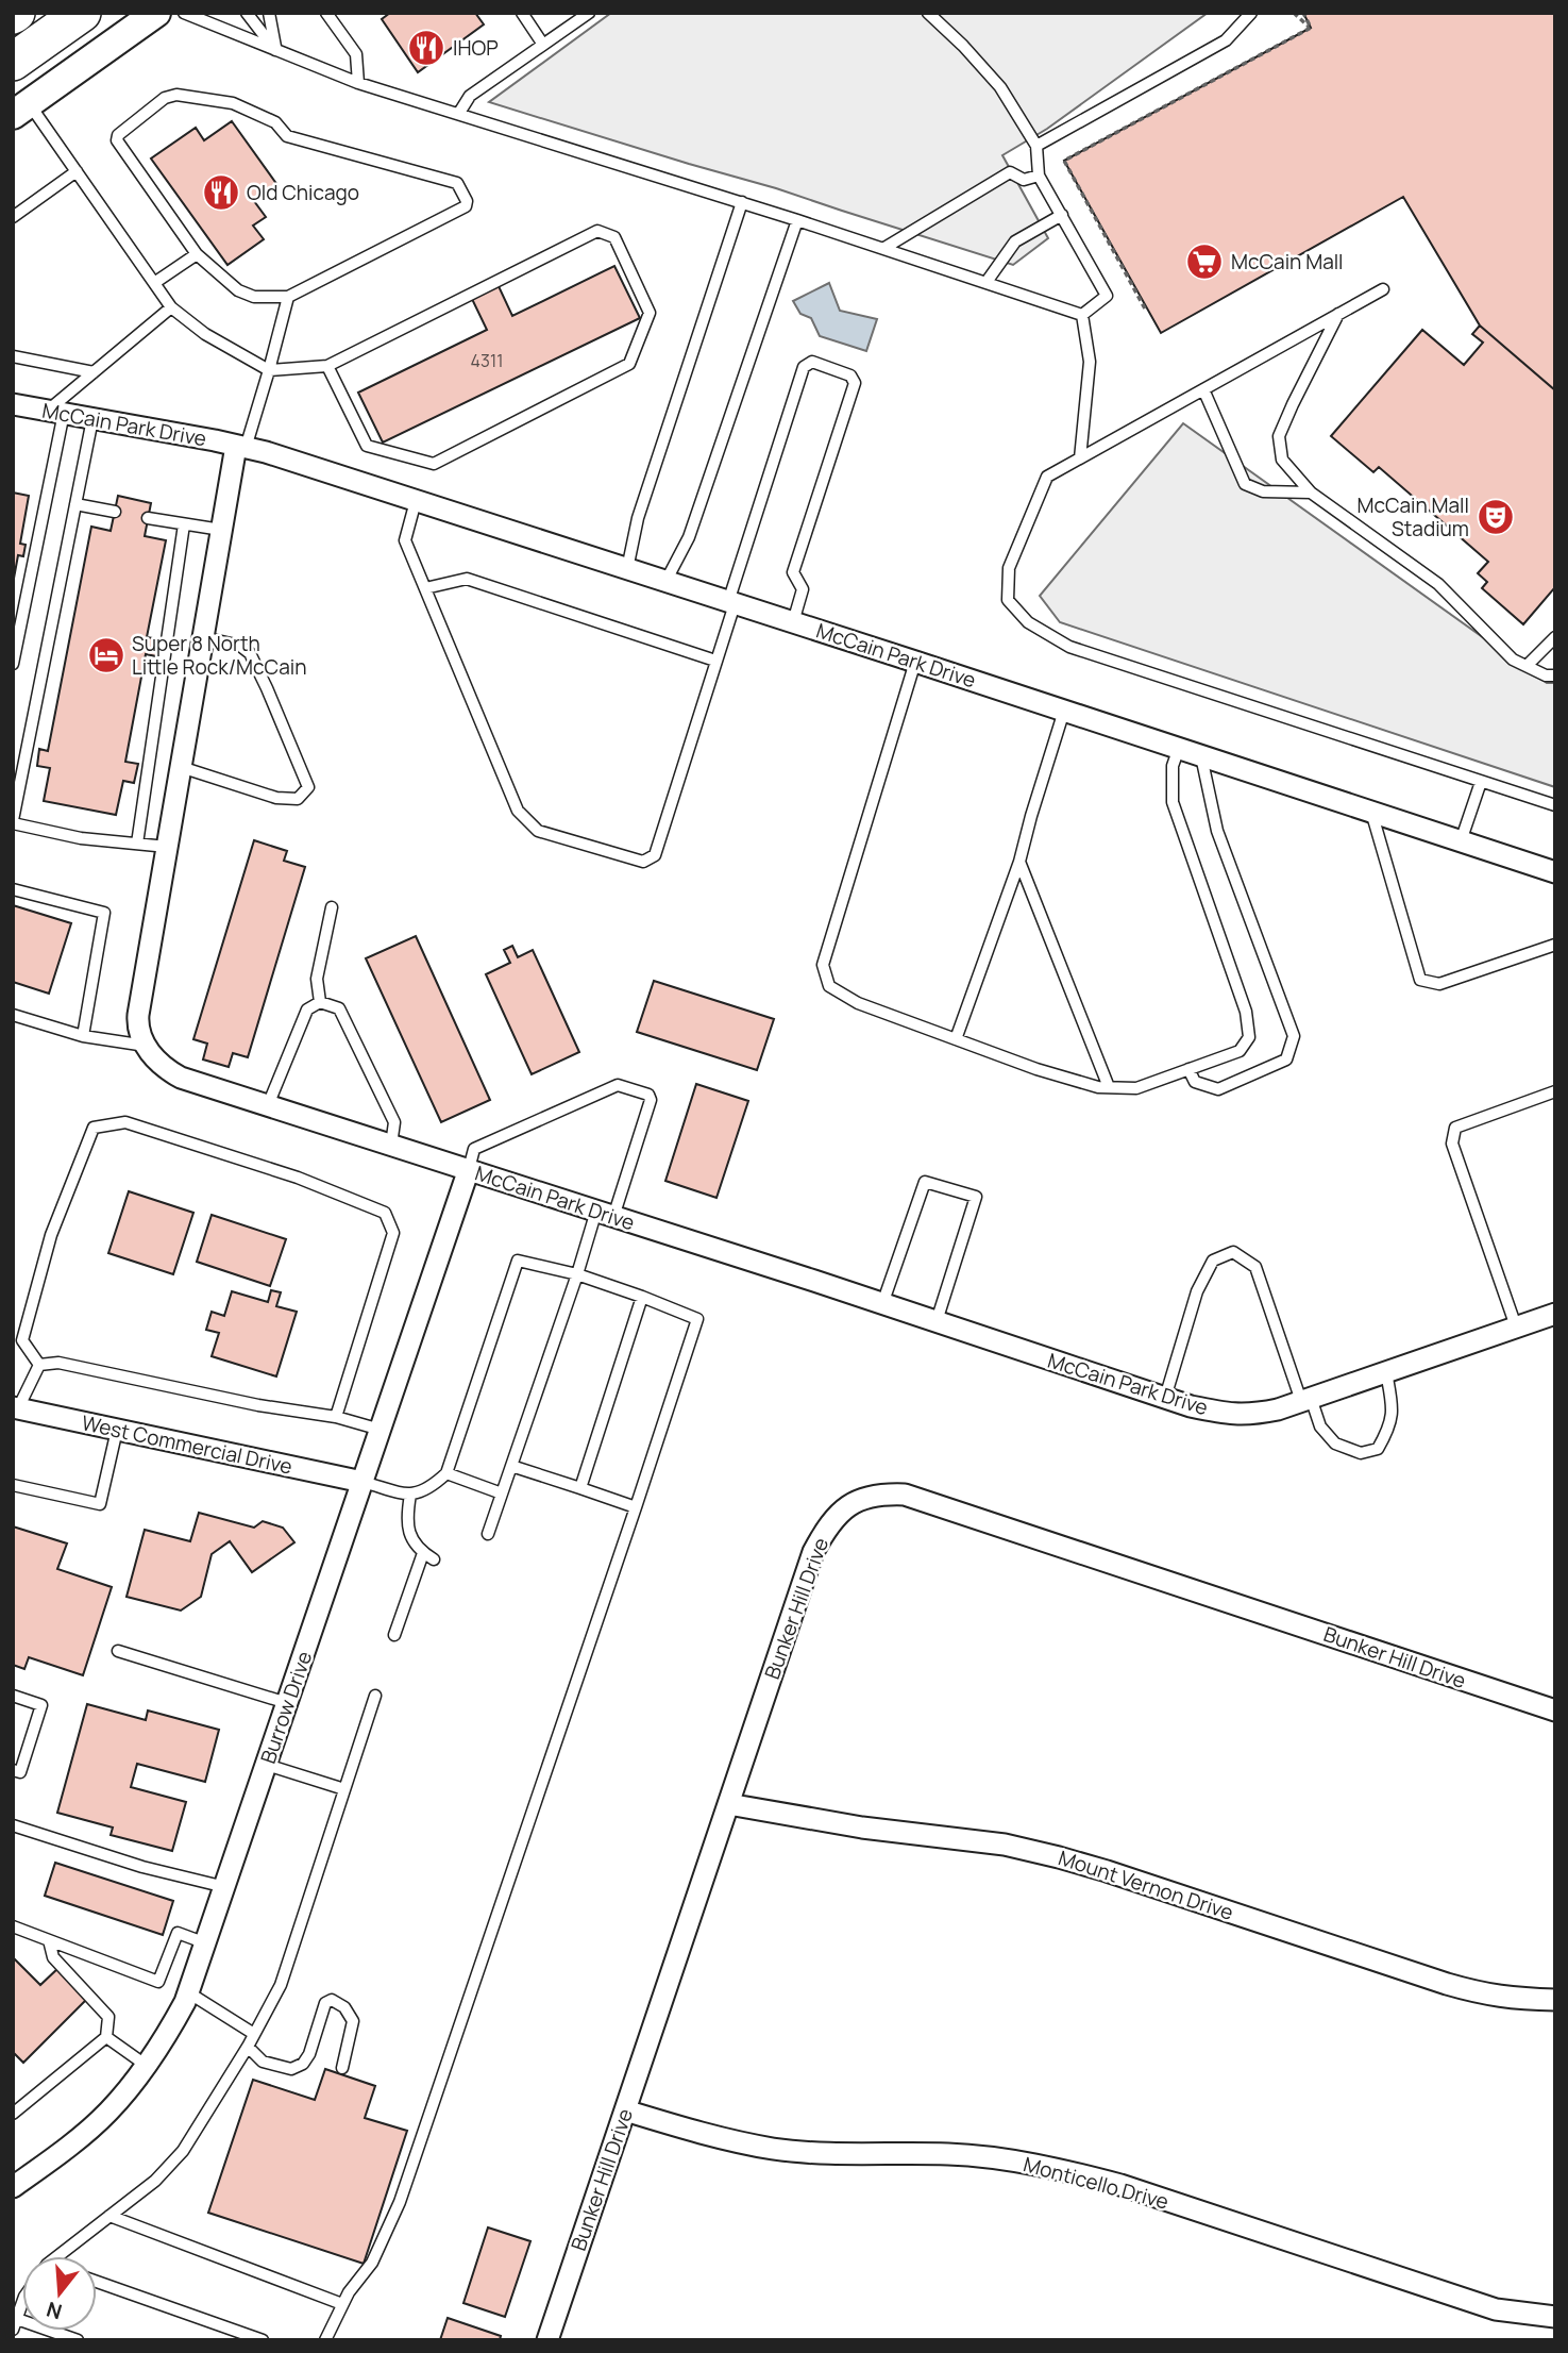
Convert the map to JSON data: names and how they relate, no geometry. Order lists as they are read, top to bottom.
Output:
{
  "streets": {
    "street": [
      "McCain Park Drive",
      "West Commercial Drive",
      "Bunker Hill Drive",
      "Burrow Drive",
      "Mount Vernon Drive",
      "Monticello Drive"
    ]
  },
  "crossings": [
    ["McCain Park Drive", "Burrow Drive"],
    ["West Commercial Drive", "Burrow Drive"],
    ["Bunker Hill Drive", "Mount Vernon Drive"],
    ["Bunker Hill Drive", "Monticello Drive"]
  ],
  "places": {
    "restaurant": ["IHOP", "Old Chicago"],
    "supermarket": ["McCain Mall"],
    "theatre": ["McCain Mall Stadium"],
    "hotel": ["Super 8 North Little Rock/McCain"]
  },
  "house_numbers": ["4311"],
  "north": "bottom"
}
